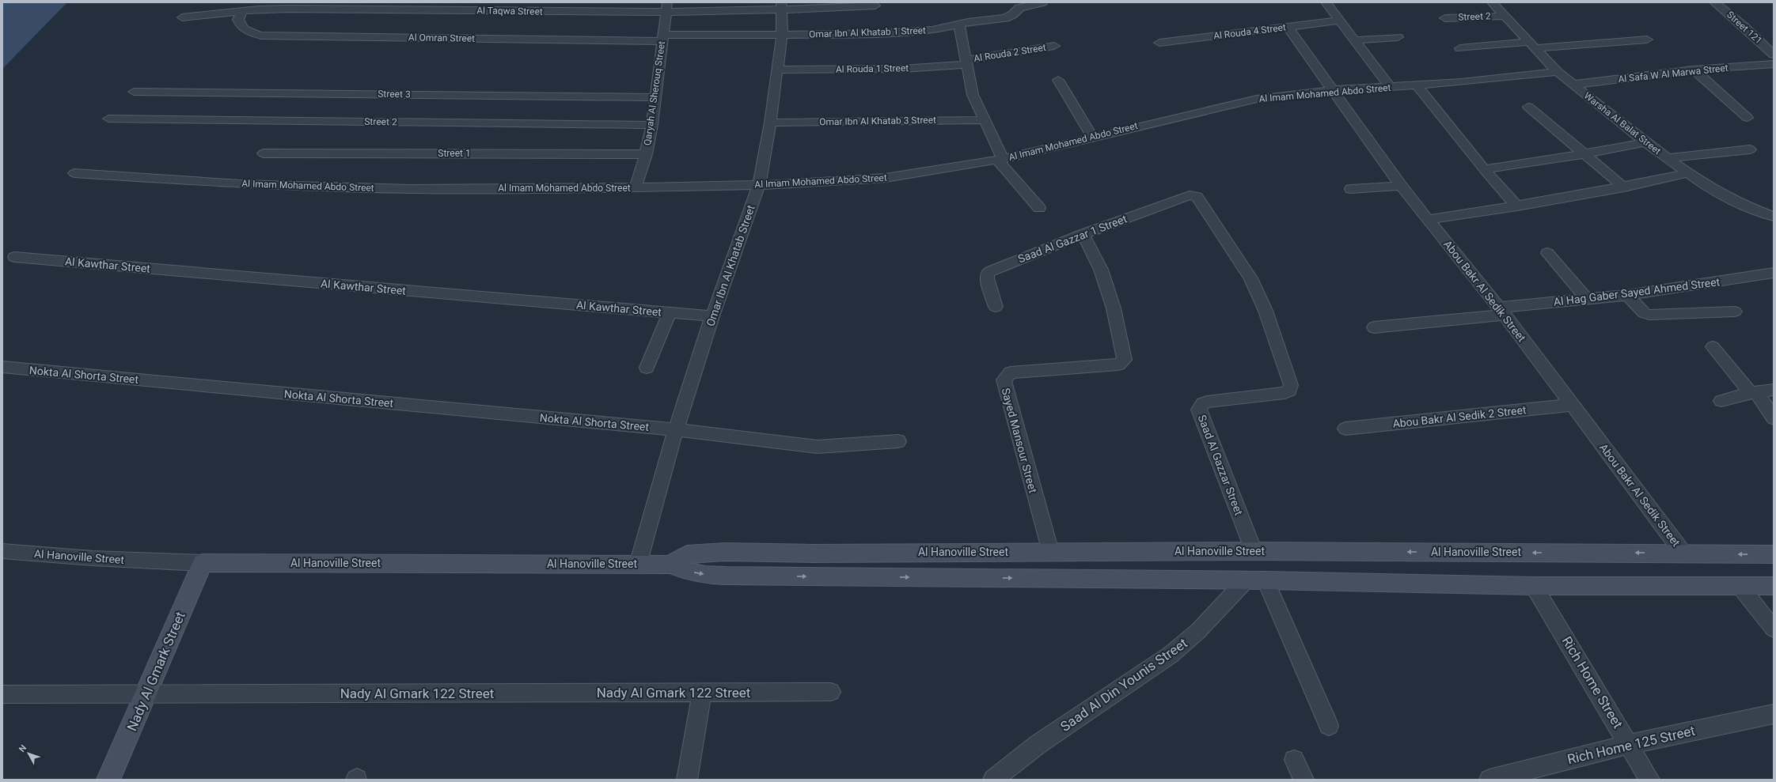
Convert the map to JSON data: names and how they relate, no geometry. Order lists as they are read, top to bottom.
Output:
{
  "streets": {
    "street": [
      "Al Taqwa Street",
      "Street 2",
      "Street 121",
      "Al Rouda 4 Street",
      "Omar Ibn Al Khatab 1 Street",
      "Al Omran Street",
      "Al Rouda 2 Street",
      "Al Rouda 1 Street",
      "Al Safa W Al Marwa Street",
      "Qaryah Al Sherouq Street",
      "Al Imam Mohamed Abdo Street",
      "Street 3",
      "Omar Ibn Al Khatab 3 Street",
      "Warsha Al Balat Street",
      "Street 1",
      "Saad Al Gazzar 1 Street",
      "Al Kawthar Street",
      "Omar Ibn Al Khatab Street",
      "Abou Bakr Al Sedik Street",
      "Al Hag Gaber Sayed Ahmed Street",
      "Nokta Al Shorta Street",
      "Abou Bakr Al Sedik 2 Street",
      "Sayed Mansour Street",
      "Saad Al Gazzar Street",
      "Al Hanoville Street",
      "Nady Al Gmark Street",
      "Rich Home Street",
      "Saad Al Din Younis Street",
      "Nady Al Gmark 122 Street",
      "Rich Home 125 Street"
    ]
  },
  "crossings": [
    ["Al Taqwa Street", "Al Omran Street"],
    ["Al Taqwa Street", "Omar Ibn Al Khatab Street"],
    ["Street 2", "Qaryah Al Sherouq Street"],
    ["Street 2", "Warsha Al Balat Street"],
    ["Al Rouda 4 Street", "Abou Bakr Al Sedik Street"],
    ["Omar Ibn Al Khatab 1 Street", "Omar Ibn Al Khatab Street"],
    ["Al Omran Street", "Qaryah Al Sherouq Street"],
    ["Al Rouda 2 Street", "Al Rouda 1 Street"],
    ["Al Rouda 1 Street", "Omar Ibn Al Khatab Street"],
    ["Al Safa W Al Marwa Street", "Warsha Al Balat Street"],
    ["Qaryah Al Sherouq Street", "Al Imam Mohamed Abdo Street"],
    ["Qaryah Al Sherouq Street", "Street 3"],
    ["Qaryah Al Sherouq Street", "Street 1"],
    ["Al Imam Mohamed Abdo Street", "Warsha Al Balat Street"],
    ["Al Imam Mohamed Abdo Street", "Omar Ibn Al Khatab Street"],
    ["Al Imam Mohamed Abdo Street", "Abou Bakr Al Sedik Street"],
    ["Omar Ibn Al Khatab 3 Street", "Omar Ibn Al Khatab Street"],
    ["Saad Al Gazzar 1 Street", "Sayed Mansour Street"],
    ["Saad Al Gazzar 1 Street", "Saad Al Gazzar Street"],
    ["Al Kawthar Street", "Omar Ibn Al Khatab Street"],
    ["Omar Ibn Al Khatab Street", "Nokta Al Shorta Street"],
    ["Omar Ibn Al Khatab Street", "Al Hanoville Street"],
    ["Abou Bakr Al Sedik Street", "Al Hag Gaber Sayed Ahmed Street"],
    ["Abou Bakr Al Sedik Street", "Abou Bakr Al Sedik 2 Street"],
    ["Abou Bakr Al Sedik Street", "Al Hanoville Street"],
    ["Sayed Mansour Street", "Al Hanoville Street"],
    ["Saad Al Gazzar Street", "Al Hanoville Street"],
    ["Al Hanoville Street", "Nady Al Gmark Street"],
    ["Al Hanoville Street", "Rich Home Street"],
    ["Al Hanoville Street", "Saad Al Din Younis Street"],
    ["Nady Al Gmark Street", "Nady Al Gmark 122 Street"],
    ["Rich Home Street", "Rich Home 125 Street"]
  ],
  "north": "top left"
}
